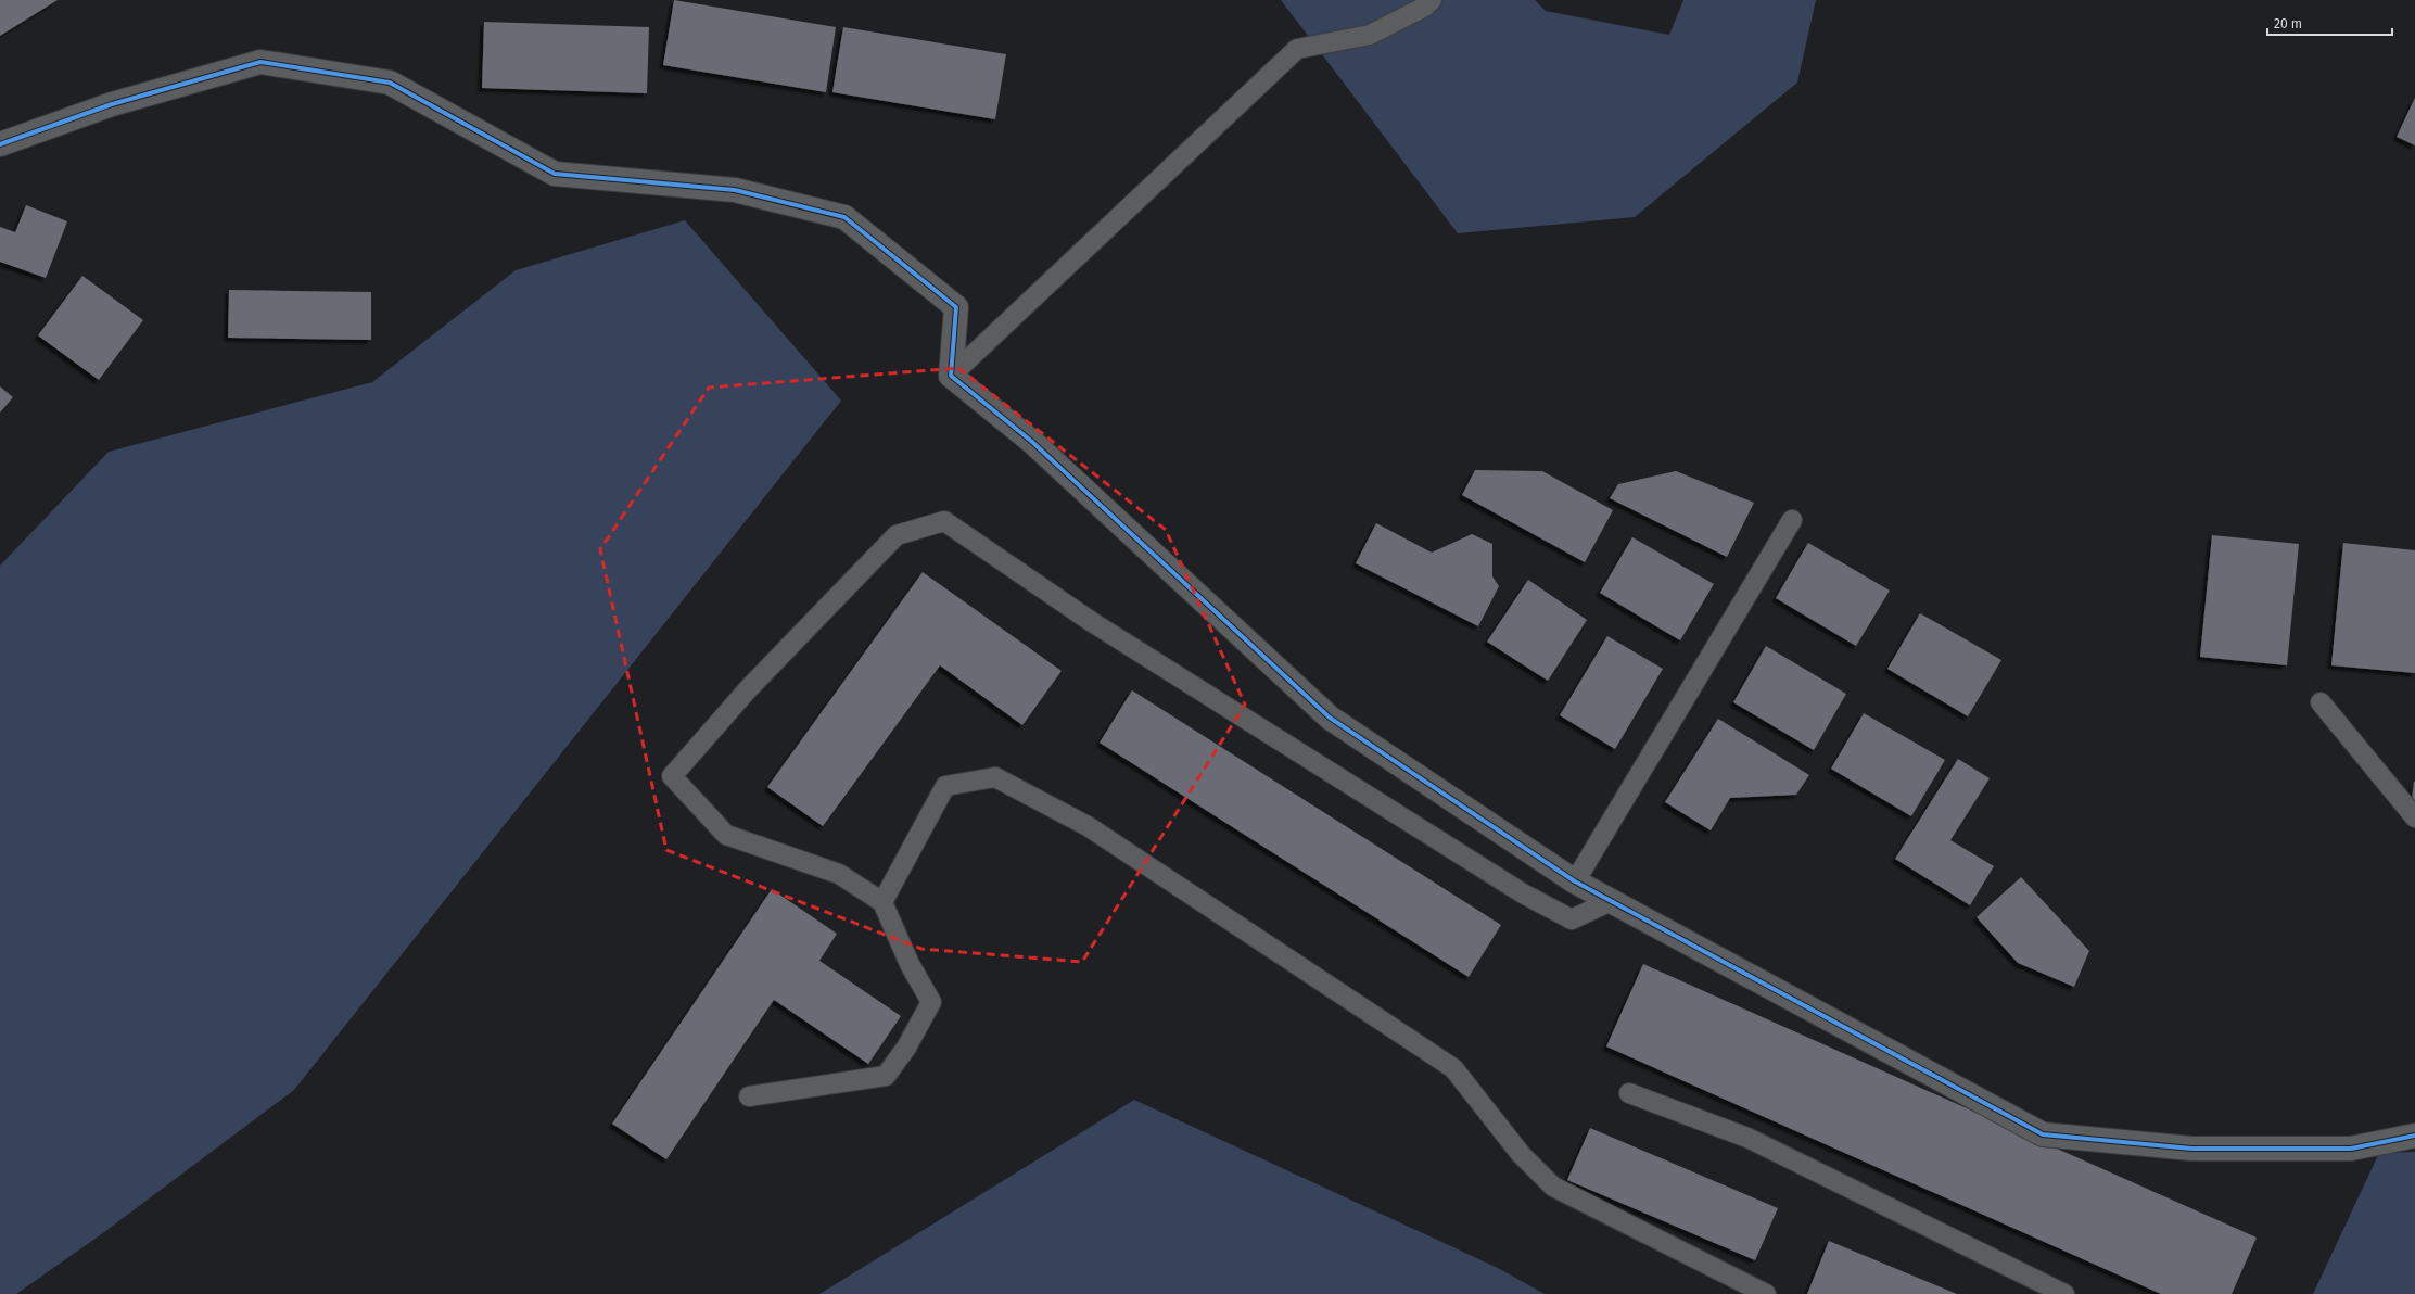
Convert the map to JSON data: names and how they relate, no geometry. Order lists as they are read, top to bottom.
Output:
{
  "scale_bar": "20 m"
}
